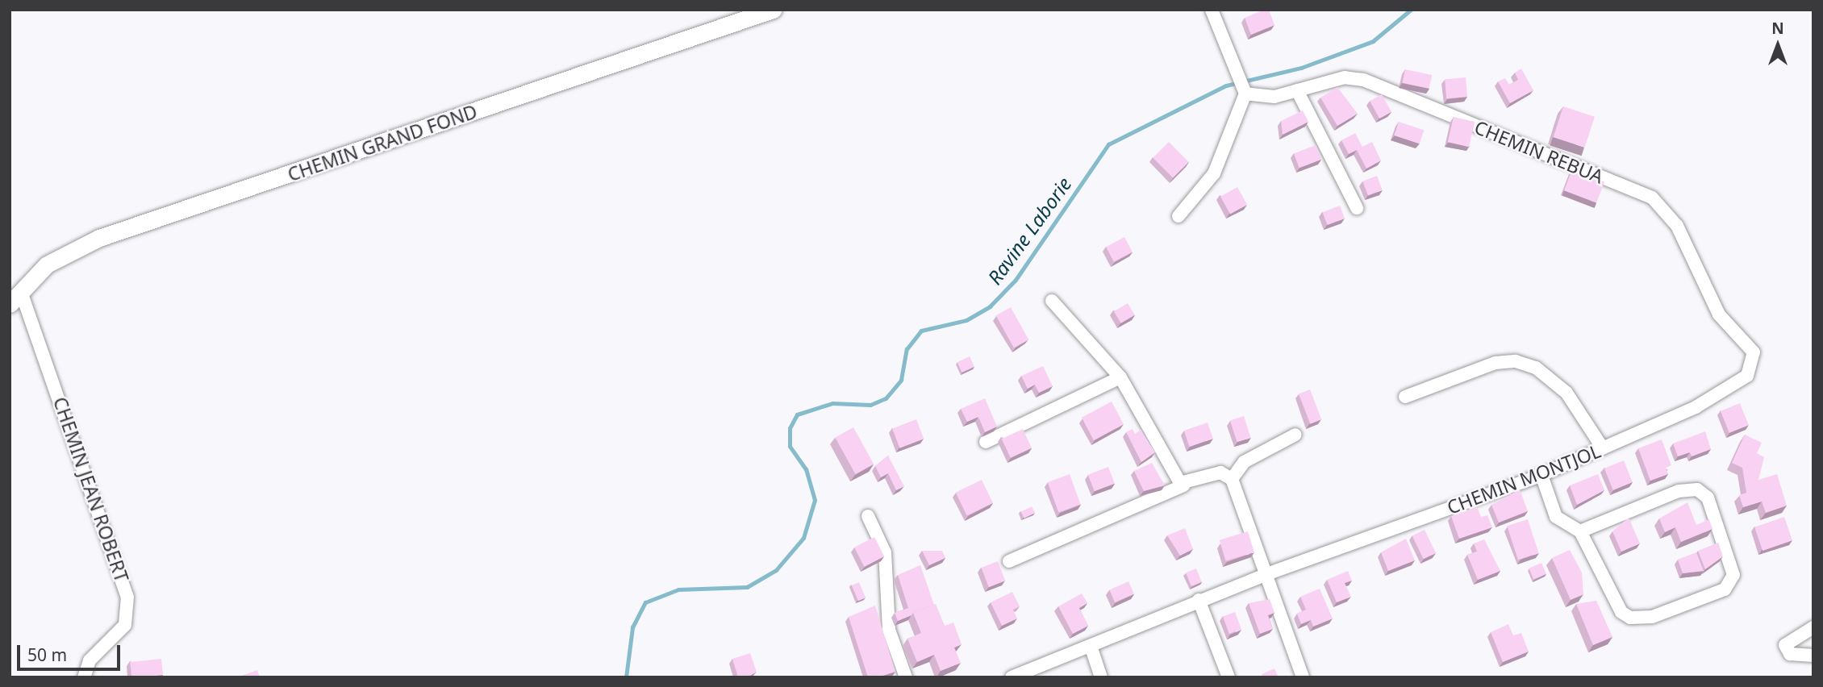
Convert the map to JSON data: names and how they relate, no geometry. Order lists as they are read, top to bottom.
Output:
{
  "streets": {
    "street": [
      "CHEMIN GRAND FOND",
      "CHEMIN REBUA",
      "CHEMIN MONTJOL",
      "CHEMIN JEAN ROBERT"
    ]
  },
  "crossings": [
    ["CHEMIN GRAND FOND", "CHEMIN JEAN ROBERT"],
    ["CHEMIN REBUA", "CHEMIN MONTJOL"]
  ],
  "water": ["Ravine Laborie"],
  "scale_bar": "50 m",
  "north": "top"
}
